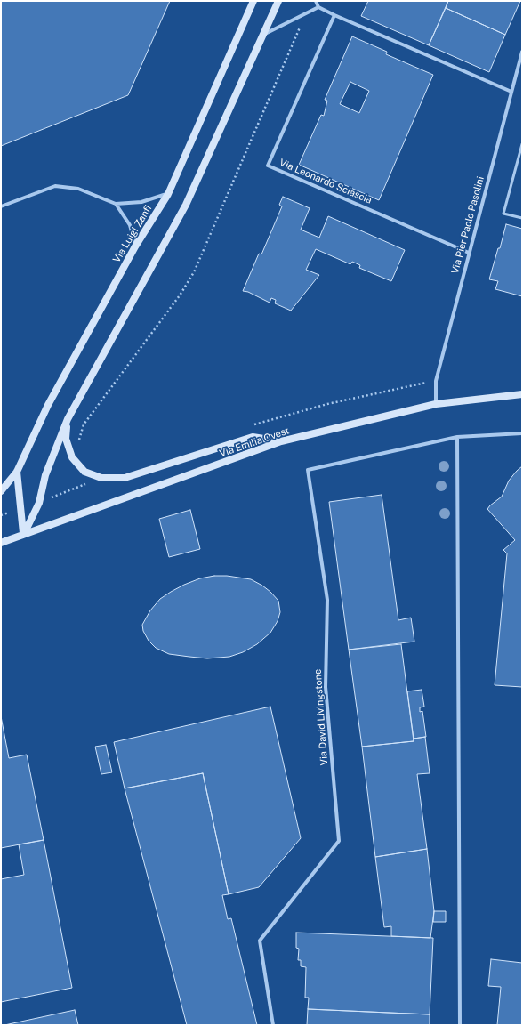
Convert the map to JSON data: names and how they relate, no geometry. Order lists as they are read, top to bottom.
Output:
{
  "streets": {
    "street": [
      "Via Leonardo Sciascia",
      "Via Pier Paolo Pasolini",
      "Via Luigi Zanfi",
      "Via Emilia Ovest",
      "Via David Livingstone"
    ]
  },
  "crossings": [
    ["Via Leonardo Sciascia", "Via Pier Paolo Pasolini"],
    ["Via Pier Paolo Pasolini", "Via Emilia Ovest"]
  ]
}
